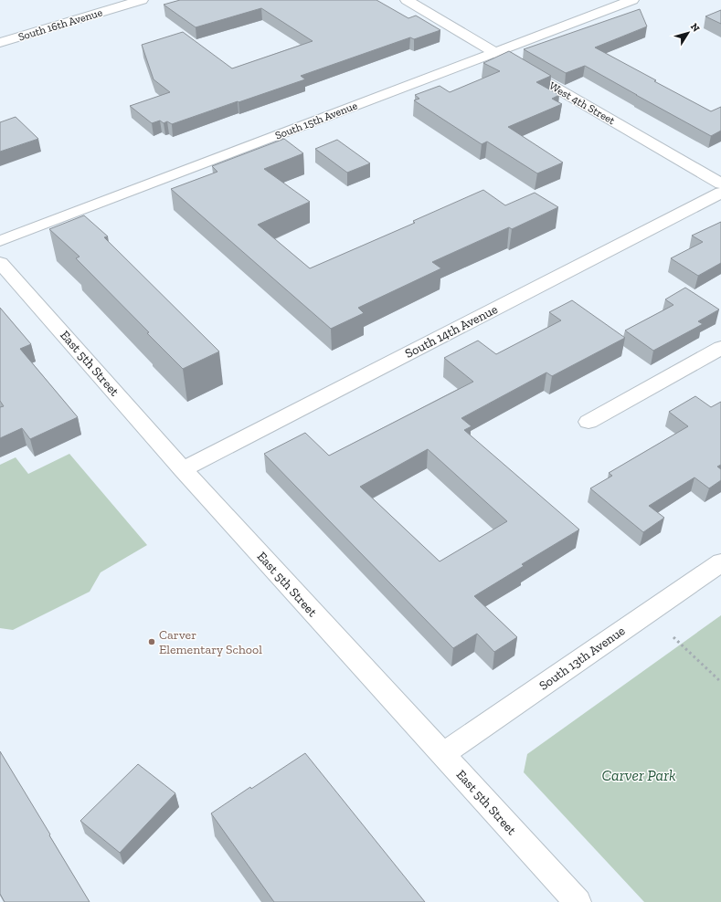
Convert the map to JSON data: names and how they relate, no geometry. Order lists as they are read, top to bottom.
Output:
{
  "streets": {
    "street": [
      "South 16th Avenue",
      "West 4th Street",
      "South 15th Avenue",
      "South 14th Avenue",
      "East 5th Street",
      "South 13th Avenue"
    ]
  },
  "crossings": [
    ["West 4th Street", "South 15th Avenue"],
    ["South 14th Avenue", "East 5th Street"],
    ["East 5th Street", "South 13th Avenue"]
  ],
  "parks": ["Carver Park"],
  "places": ["Carver Elementary School"],
  "north": "top right"
}
